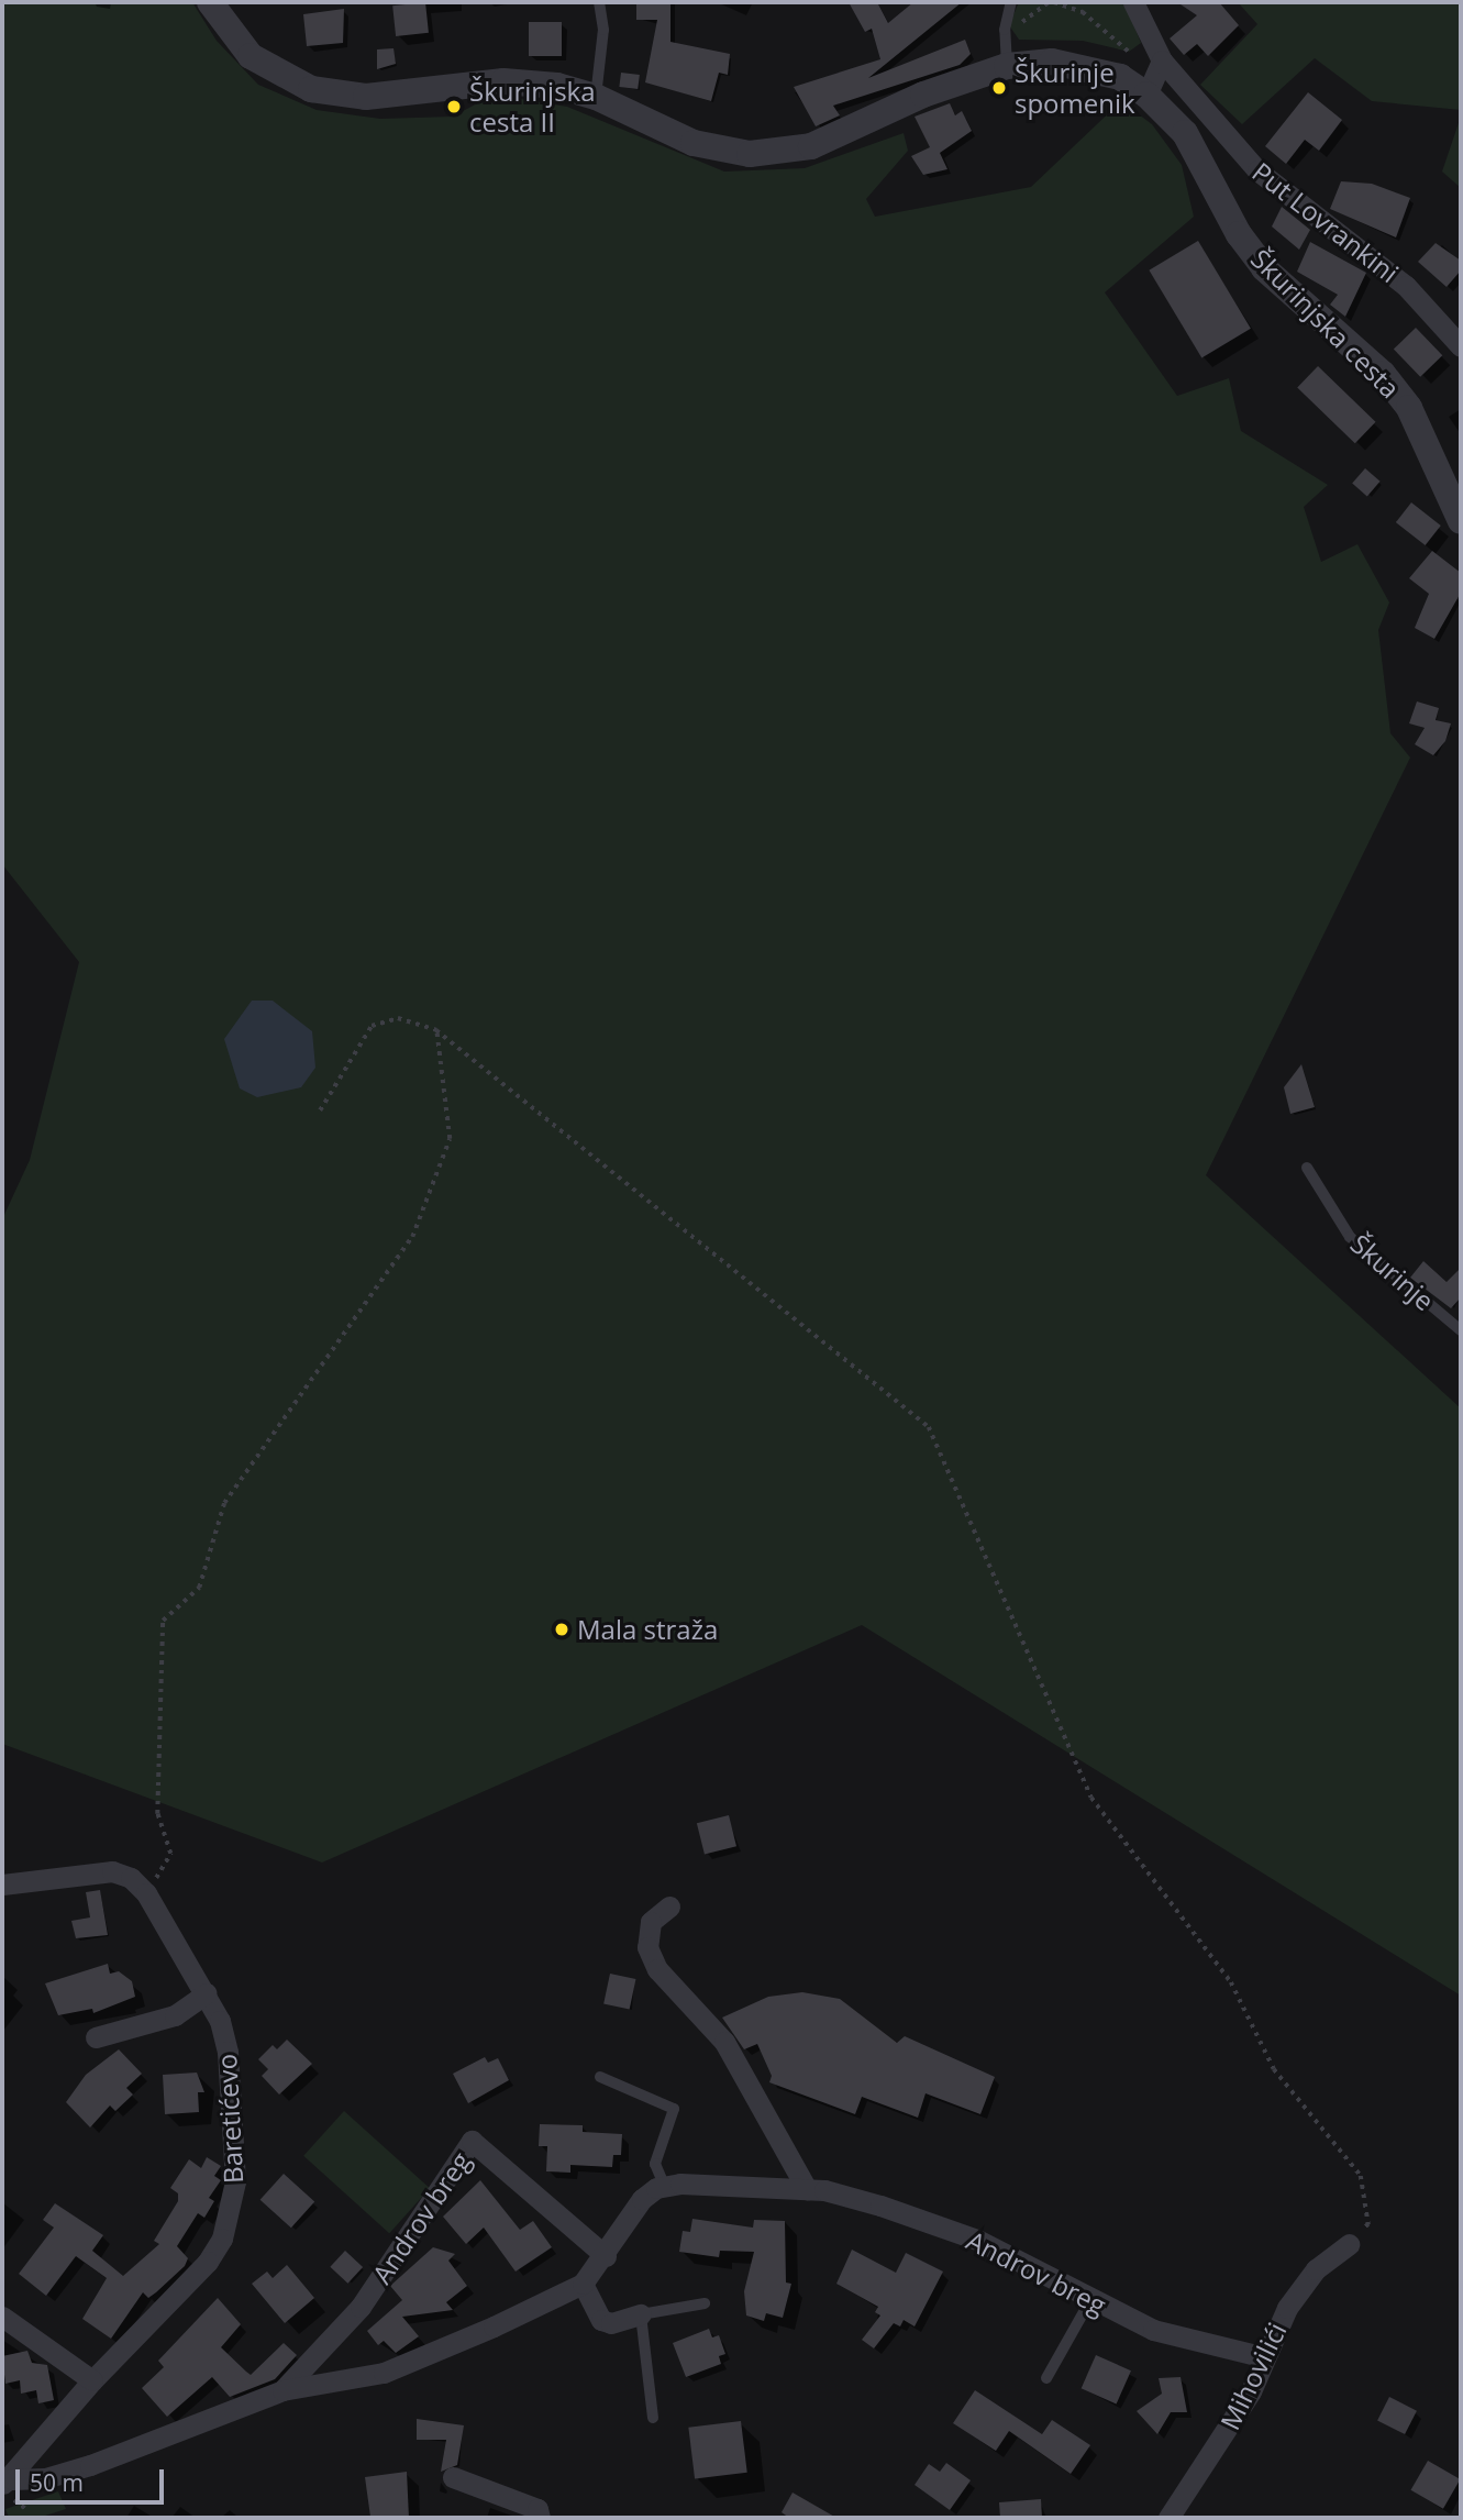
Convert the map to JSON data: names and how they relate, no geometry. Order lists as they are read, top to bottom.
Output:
{
  "streets": {
    "street": [
      "Put Lovrankini",
      "Škurinjska cesta",
      "Baretićevo",
      "Androv breg",
      "Mihovilići"
    ],
    "lane": ["Škurinje"]
  },
  "crossings": [
    ["Baretićevo", "Androv breg"],
    ["Androv breg", "Mihovilići"]
  ],
  "places": ["Škurinje spomenik", "Škurinjska cesta II", "Mala straža"],
  "scale_bar": "50 m"
}
